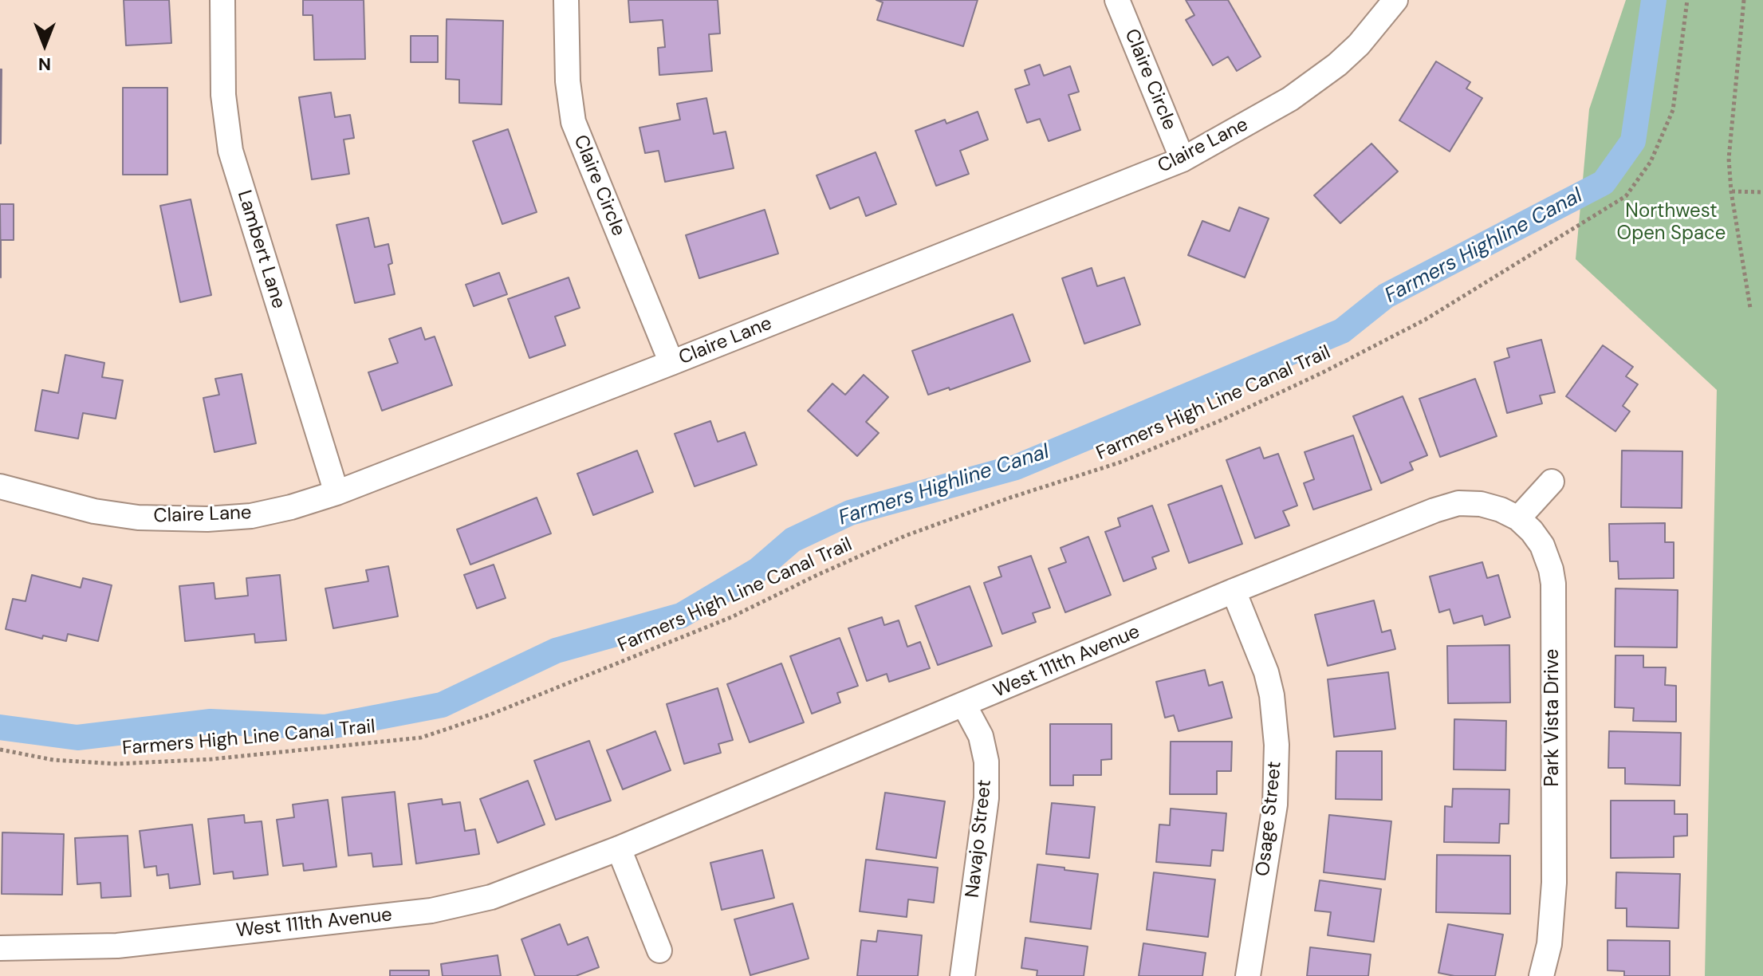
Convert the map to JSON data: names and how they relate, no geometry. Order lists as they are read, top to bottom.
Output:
{
  "streets": {
    "street": [
      "Claire Circle",
      "Claire Lane",
      "Lambert Lane",
      "West 111th Avenue",
      "Park Vista Drive",
      "Osage Street",
      "Navajo Street"
    ],
    "path": ["Farmers High Line Canal Trail"]
  },
  "crossings": [
    ["Claire Circle", "Claire Lane"],
    ["Claire Lane", "Lambert Lane"],
    ["West 111th Avenue", "Park Vista Drive"],
    ["West 111th Avenue", "Osage Street"],
    ["West 111th Avenue", "Navajo Street"]
  ],
  "water": ["Farmers Highline Canal"],
  "parks": ["Northwest Open Space"],
  "north": "bottom"
}
